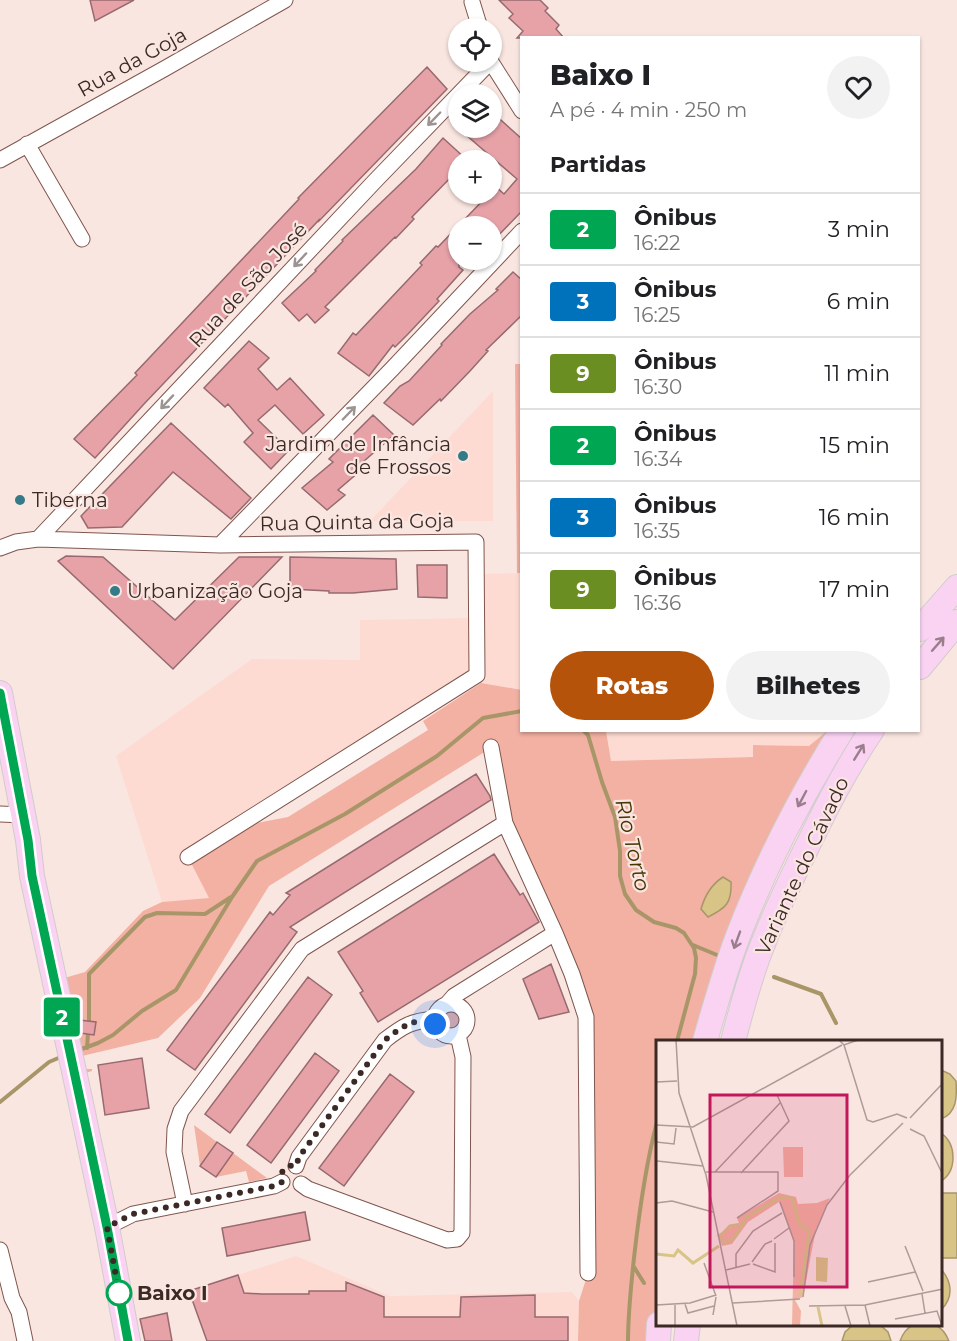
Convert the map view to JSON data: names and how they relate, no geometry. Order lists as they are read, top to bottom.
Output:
{
  "streets": {
    "main road": ["Variante do Cávado"],
    "street": ["Rua da Goja", "Rua de São José", "Rua Quinta da Goja"]
  },
  "crossings": [
    ["Rua de São José", "Rua Quinta da Goja"]
  ],
  "one_way": ["Rua de São José"],
  "water": ["Rio Torto"],
  "places": [
    "Jardim de Infância de Frossos",
    "Tiberna",
    "Urbanização Goja",
    "Baixo I"
  ],
  "lines": ["bus line 2"],
  "page": {
    "on_map": "2",
    "map_buttons": ["+", "−"],
    "heading": [
      ["Baixo I", "A pé · 4 min · 250 m"],
      "Partidas"
    ],
    "list": [
      {
        "mark": "2",
        "name": "Ônibus",
        "note": "16:22",
        "value": "3 min"
      },
      {
        "mark": "3",
        "name": "Ônibus",
        "note": "16:25",
        "value": "6 min"
      },
      {
        "mark": "9",
        "name": "Ônibus",
        "note": "16:30",
        "value": "11 min"
      },
      {
        "mark": "2",
        "name": "Ônibus",
        "note": "16:34",
        "value": "15 min"
      },
      {
        "mark": "3",
        "name": "Ônibus",
        "note": "16:35",
        "value": "16 min"
      },
      {
        "mark": "9",
        "name": "Ônibus",
        "note": "16:36",
        "value": "17 min"
      }
    ],
    "buttons": ["Rotas", "Bilhetes"]
  }
}
